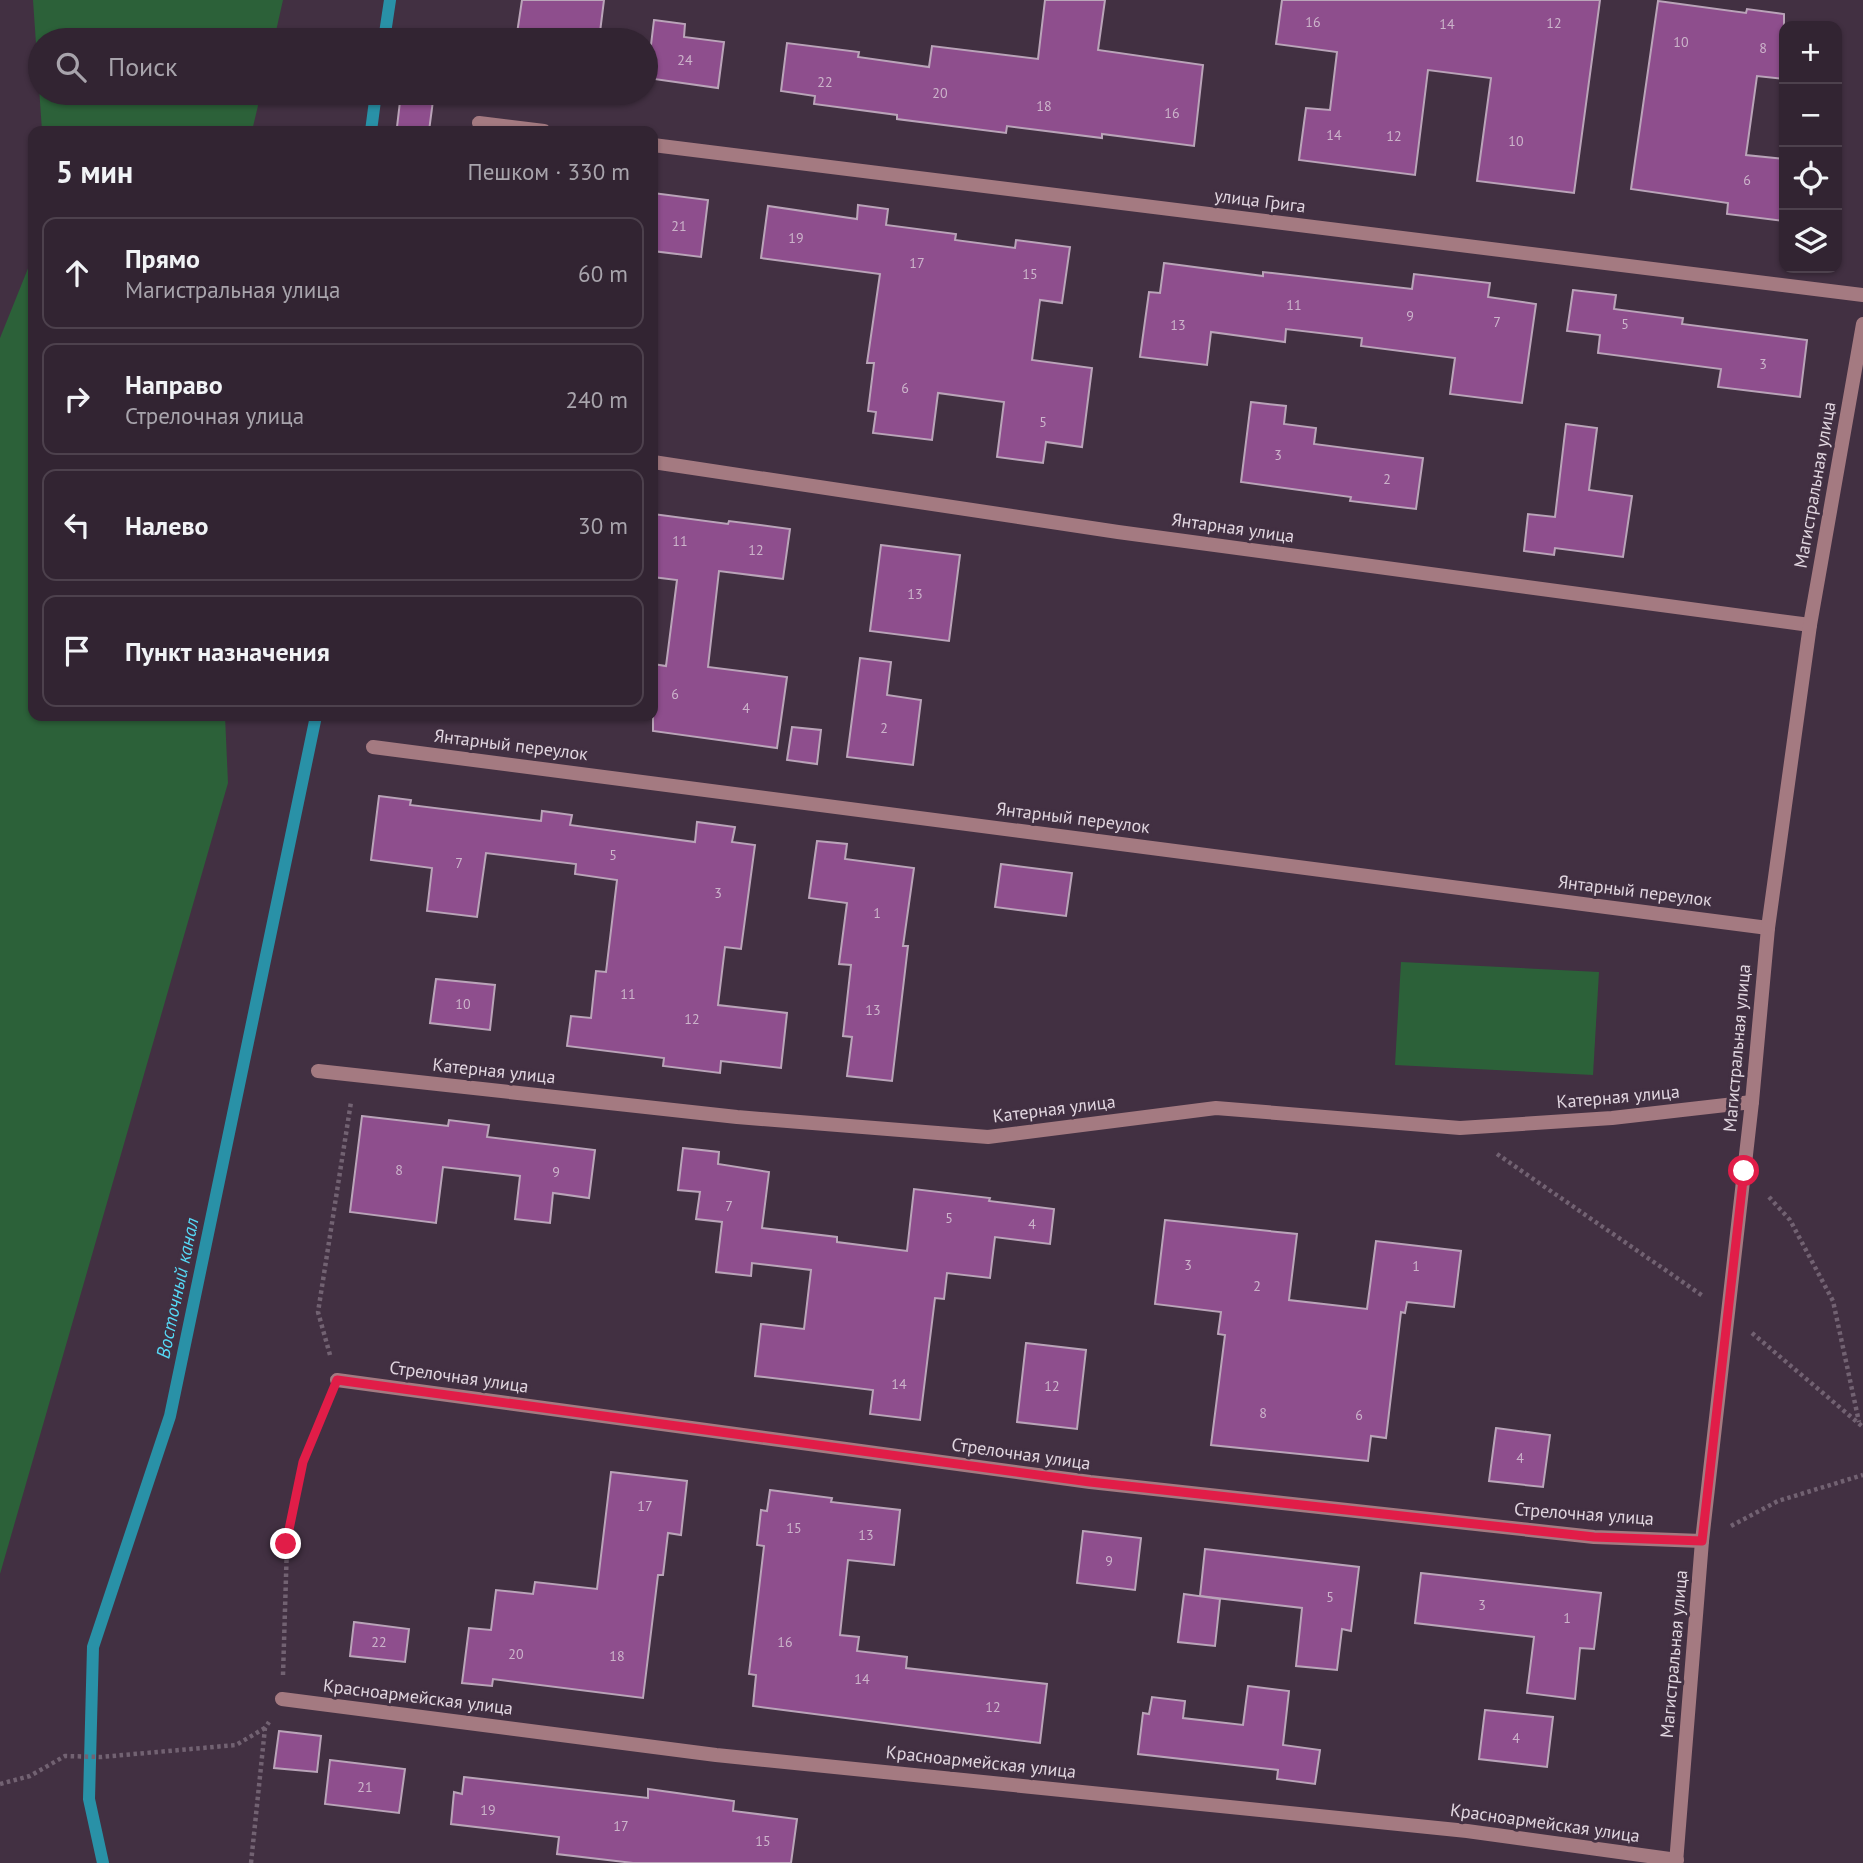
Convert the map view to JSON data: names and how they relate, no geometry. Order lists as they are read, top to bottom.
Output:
{
  "streets": {
    "street": [
      "улица Грига",
      "Магистральная улица",
      "Янтарная улица",
      "Янтарный переулок",
      "Катерная улица",
      "Стрелочная улица",
      "Красноармейская улица"
    ]
  },
  "crossings": [
    ["Магистральная улица", "Янтарная улица"],
    ["Магистральная улица", "Янтарный переулок"],
    ["Магистральная улица", "Катерная улица"],
    ["Магистральная улица", "Стрелочная улица"],
    ["Магистральная улица", "Красноармейская улица"]
  ],
  "water": ["Восточный канал"],
  "house_numbers": [
    "16",
    "12",
    "14",
    "10",
    "8",
    "24",
    "22",
    "20",
    "18",
    "16",
    "14",
    "12",
    "10",
    "6",
    "21",
    "19",
    "17",
    "15",
    "11",
    "9",
    "7",
    "5",
    "13",
    "3",
    "6",
    "5",
    "3",
    "2",
    "11",
    "12",
    "13",
    "6",
    "4",
    "2",
    "5",
    "7",
    "3",
    "1",
    "11",
    "10",
    "13",
    "12",
    "8",
    "9",
    "7",
    "5",
    "4",
    "3",
    "1",
    "2",
    "14",
    "12",
    "8",
    "6",
    "4",
    "17",
    "15",
    "13",
    "9",
    "5",
    "3",
    "1",
    "22",
    "16",
    "20",
    "18",
    "14",
    "12",
    "4",
    "21",
    "19",
    "17",
    "15"
  ],
  "page": {
    "map_buttons": ["+", "−"],
    "search": "Поиск",
    "heading": ["5 мин", "Пешком · 330 m"],
    "list": [
      ["Прямо", "Магистральная улица", "60 m"],
      ["Направо", "Стрелочная улица", "240 m"],
      ["Налево", "30 m"],
      "Пункт назначения"
    ]
  }
}
